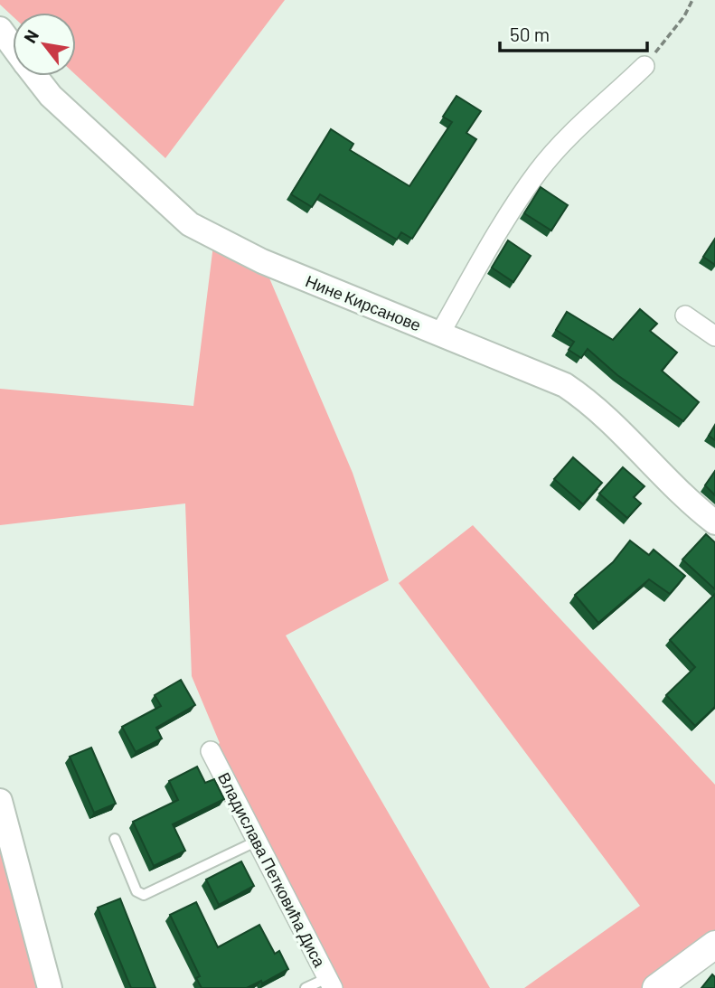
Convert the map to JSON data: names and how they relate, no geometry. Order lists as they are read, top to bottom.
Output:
{
  "streets": {
    "street": ["Нине Кирсанове", "Владислава Петковића Диса"]
  },
  "scale_bar": "50 m",
  "north": "top left"
}
